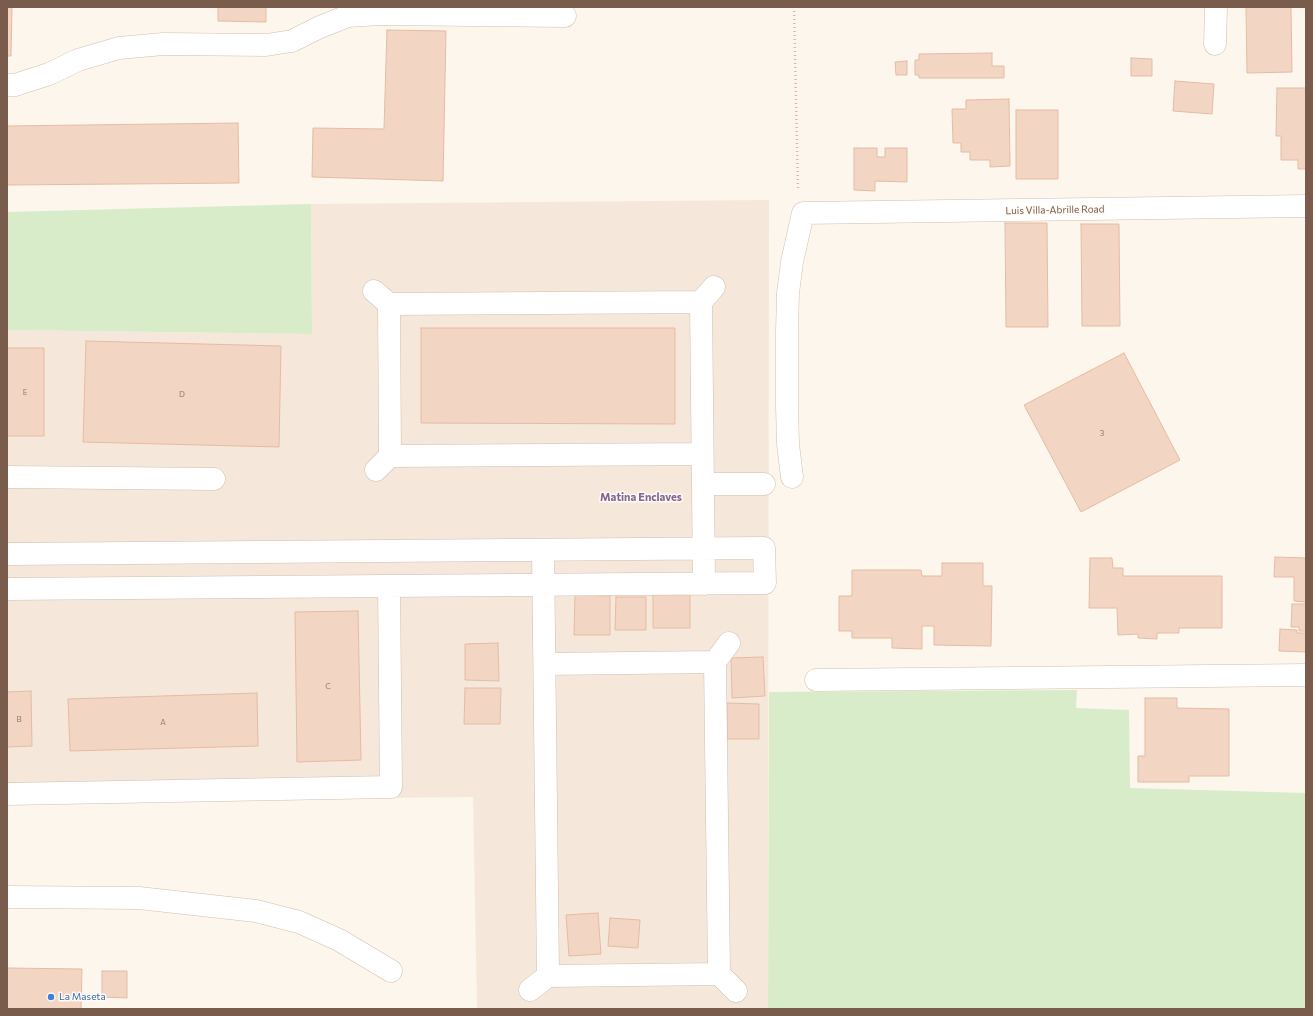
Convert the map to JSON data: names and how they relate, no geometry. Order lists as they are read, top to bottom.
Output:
{
  "streets": {
    "street": ["Luis Villa-Abrille Road"]
  },
  "districts": ["Matina Enclaves"],
  "places": ["La Maseta"],
  "house_numbers": [
    "E",
    "D",
    "3",
    "C",
    "B",
    "A"
  ]
}
